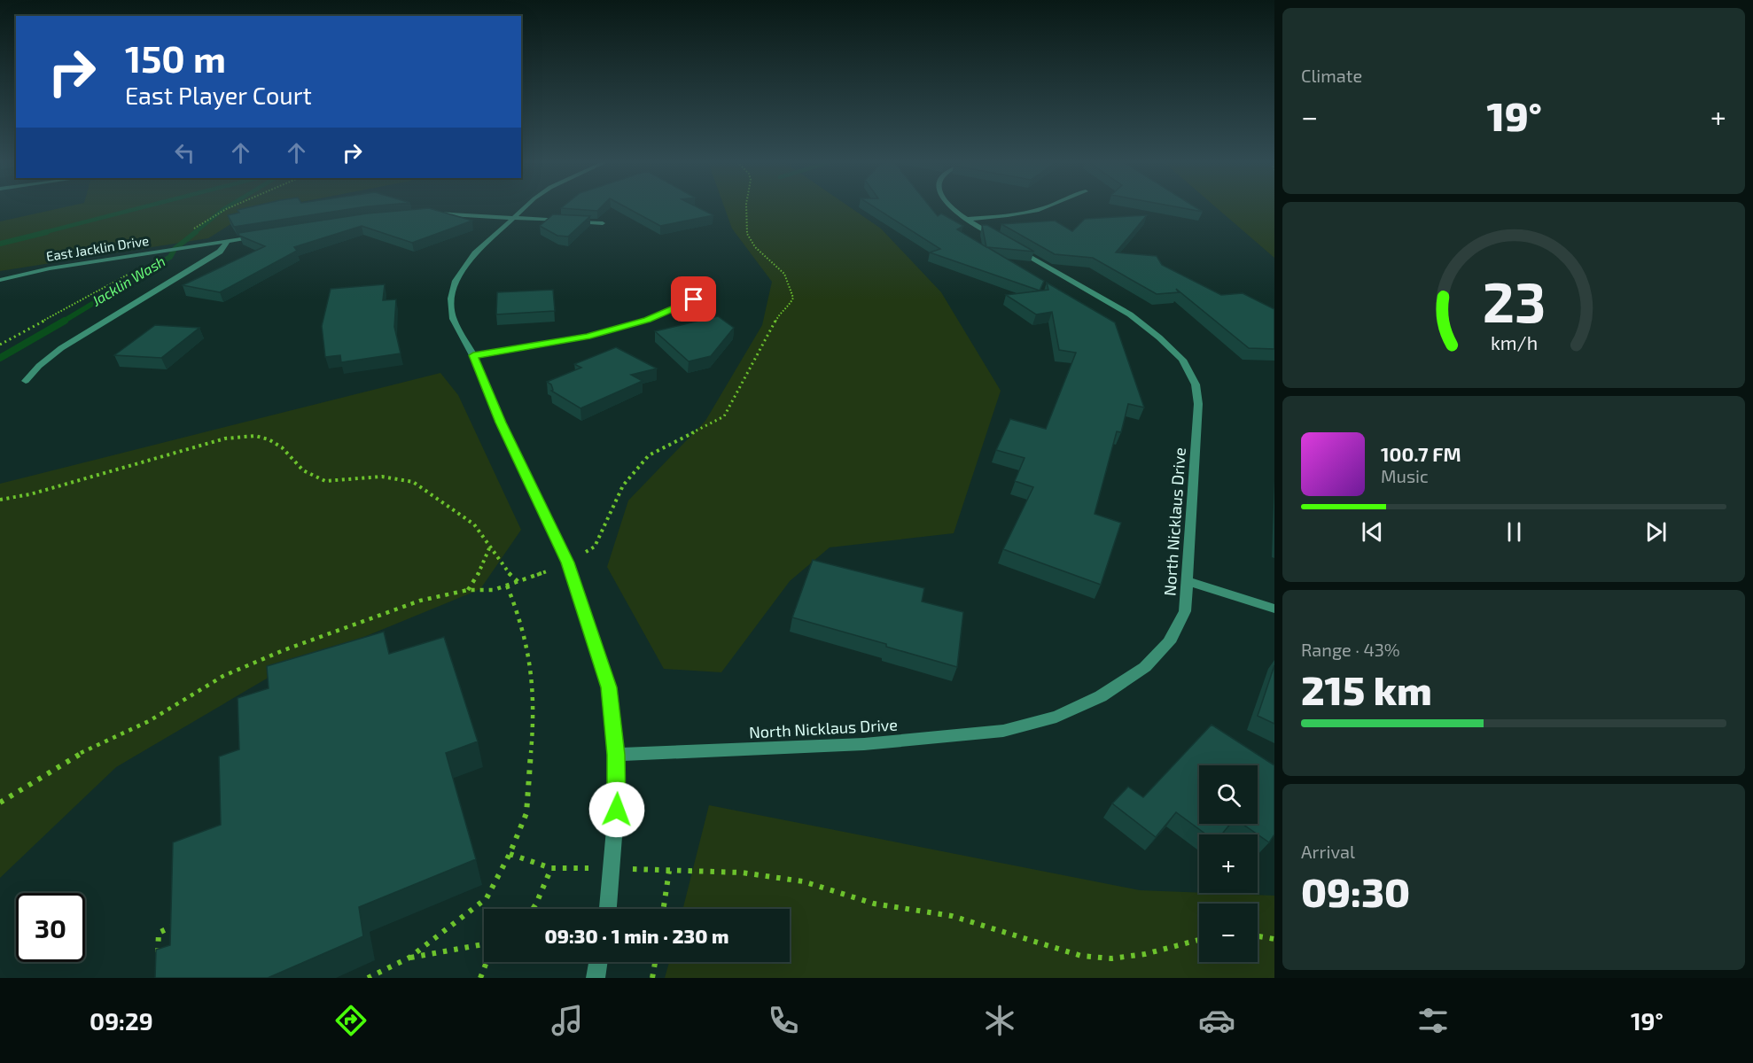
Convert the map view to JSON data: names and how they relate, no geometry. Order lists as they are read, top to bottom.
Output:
{
  "streets": {
    "street": ["East Jacklin Drive", "North Nicklaus Drive"]
  },
  "water": ["Jacklin Wash"],
  "page": {
    "tile": [
      "Climate",
      ["Range · 43%", "215 km"],
      ["Arrival", "09:30"]
    ],
    "turn": ["150 m", "East Player Court"],
    "heat": ["−", "19°", "+"],
    "song": ["100.7 FM", "Music"],
    "map_buttons": ["+", "−"],
    "limit": "30",
    "trip": "09:30 · 1 min · 230 m",
    "tabs": ["09:29", "19°"],
    "gauge": ["23", "km/h"]
  }
}
